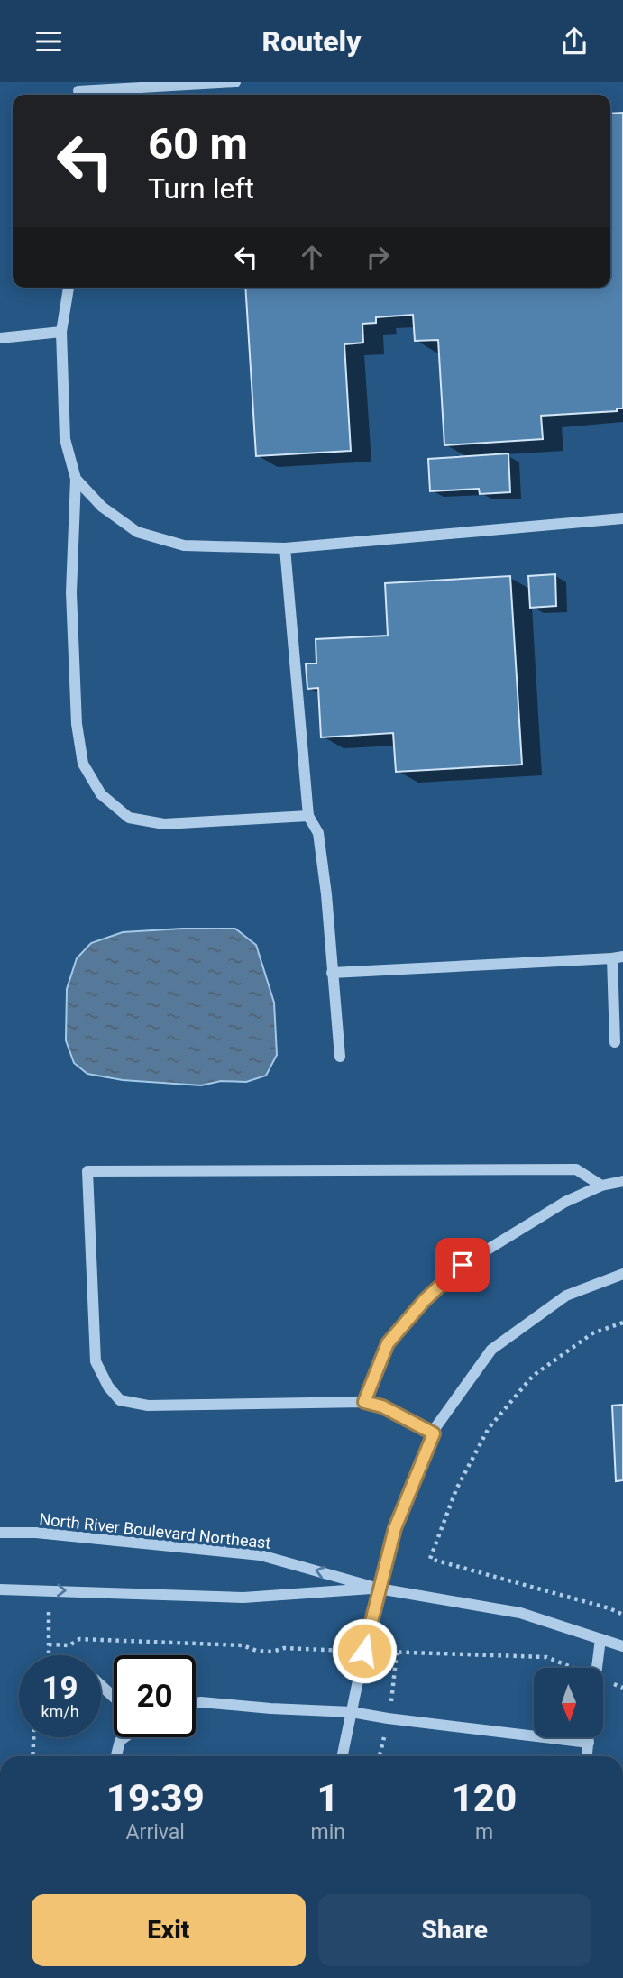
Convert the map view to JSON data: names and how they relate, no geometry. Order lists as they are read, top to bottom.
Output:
{
  "streets": {
    "street": ["North River Boulevard Northeast"]
  },
  "north": "bottom",
  "page": {
    "header": "Routely",
    "turn": ["60 m", "Turn left"],
    "speed": "19 km/h",
    "limit": "20",
    "eta": [
      "19:39",
      "Arrival",
      "1",
      "min",
      "120",
      "m"
    ],
    "buttons": ["Exit", "Share"]
  }
}
